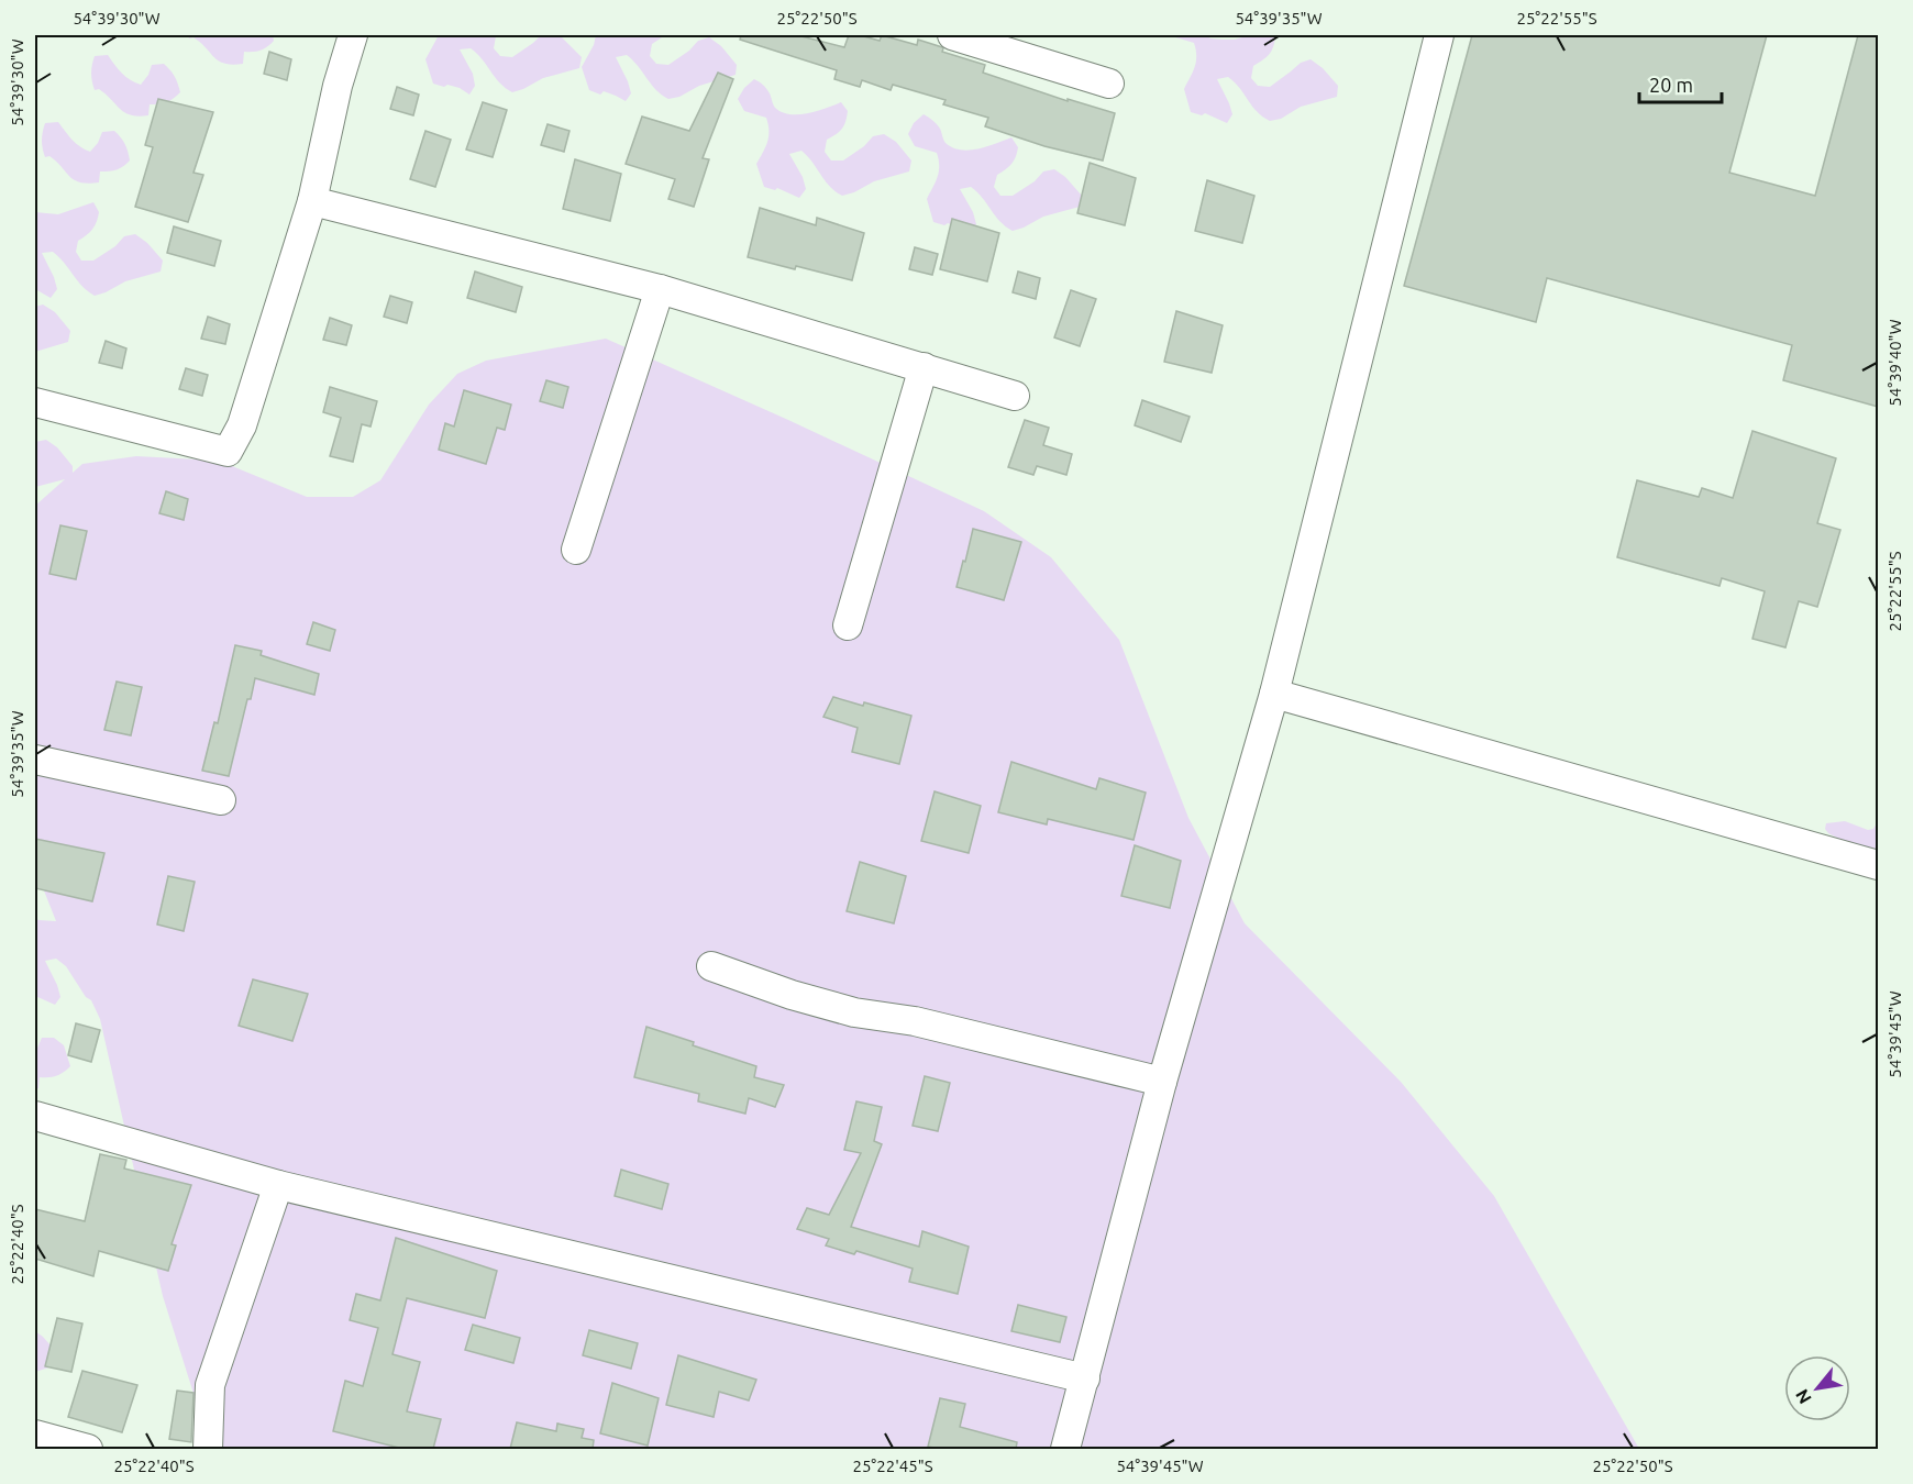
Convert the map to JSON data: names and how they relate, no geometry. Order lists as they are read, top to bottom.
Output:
{
  "scale_bar": "20 m",
  "north": "bottom left",
  "coordinates": [
    "54°39'30\"W",
    "25°22'50\"S",
    "54°39'35\"W",
    "25°22'55\"S",
    "54°39'40\"W",
    "54°39'45\"W",
    "25°22'40\"S",
    "25°22'45\"S"
  ]
}
